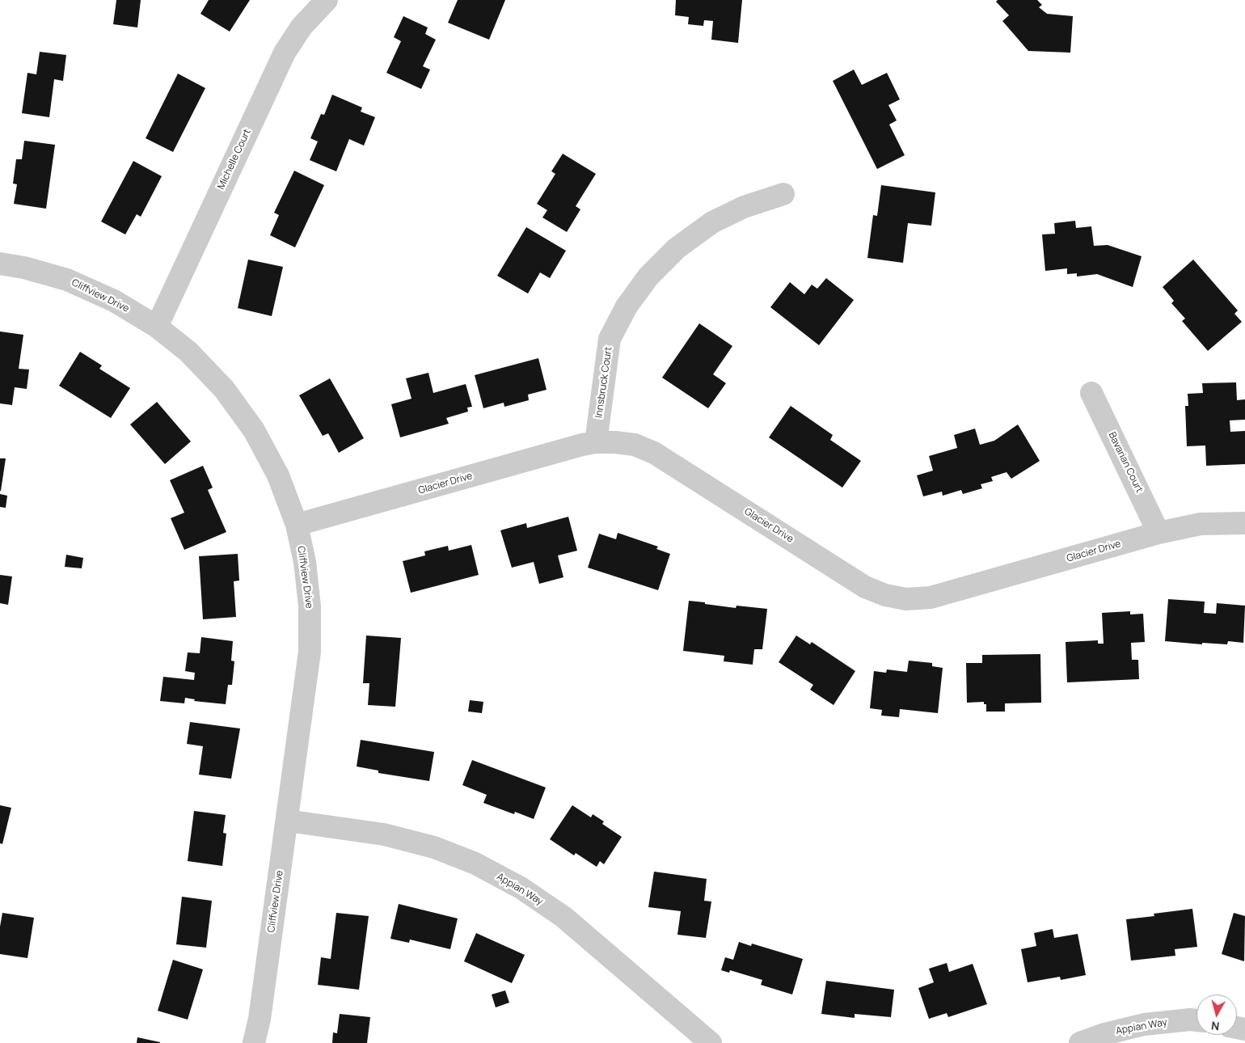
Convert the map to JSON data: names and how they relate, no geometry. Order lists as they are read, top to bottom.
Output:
{
  "streets": {
    "street": [
      "Michelle Court",
      "Cliffview Drive",
      "Innsbruck Court",
      "Bavarian Court",
      "Glacier Drive",
      "Appian Way"
    ]
  },
  "crossings": [
    ["Michelle Court", "Cliffview Drive"],
    ["Cliffview Drive", "Glacier Drive"],
    ["Cliffview Drive", "Appian Way"],
    ["Innsbruck Court", "Glacier Drive"],
    ["Bavarian Court", "Glacier Drive"]
  ],
  "north": "bottom"
}
